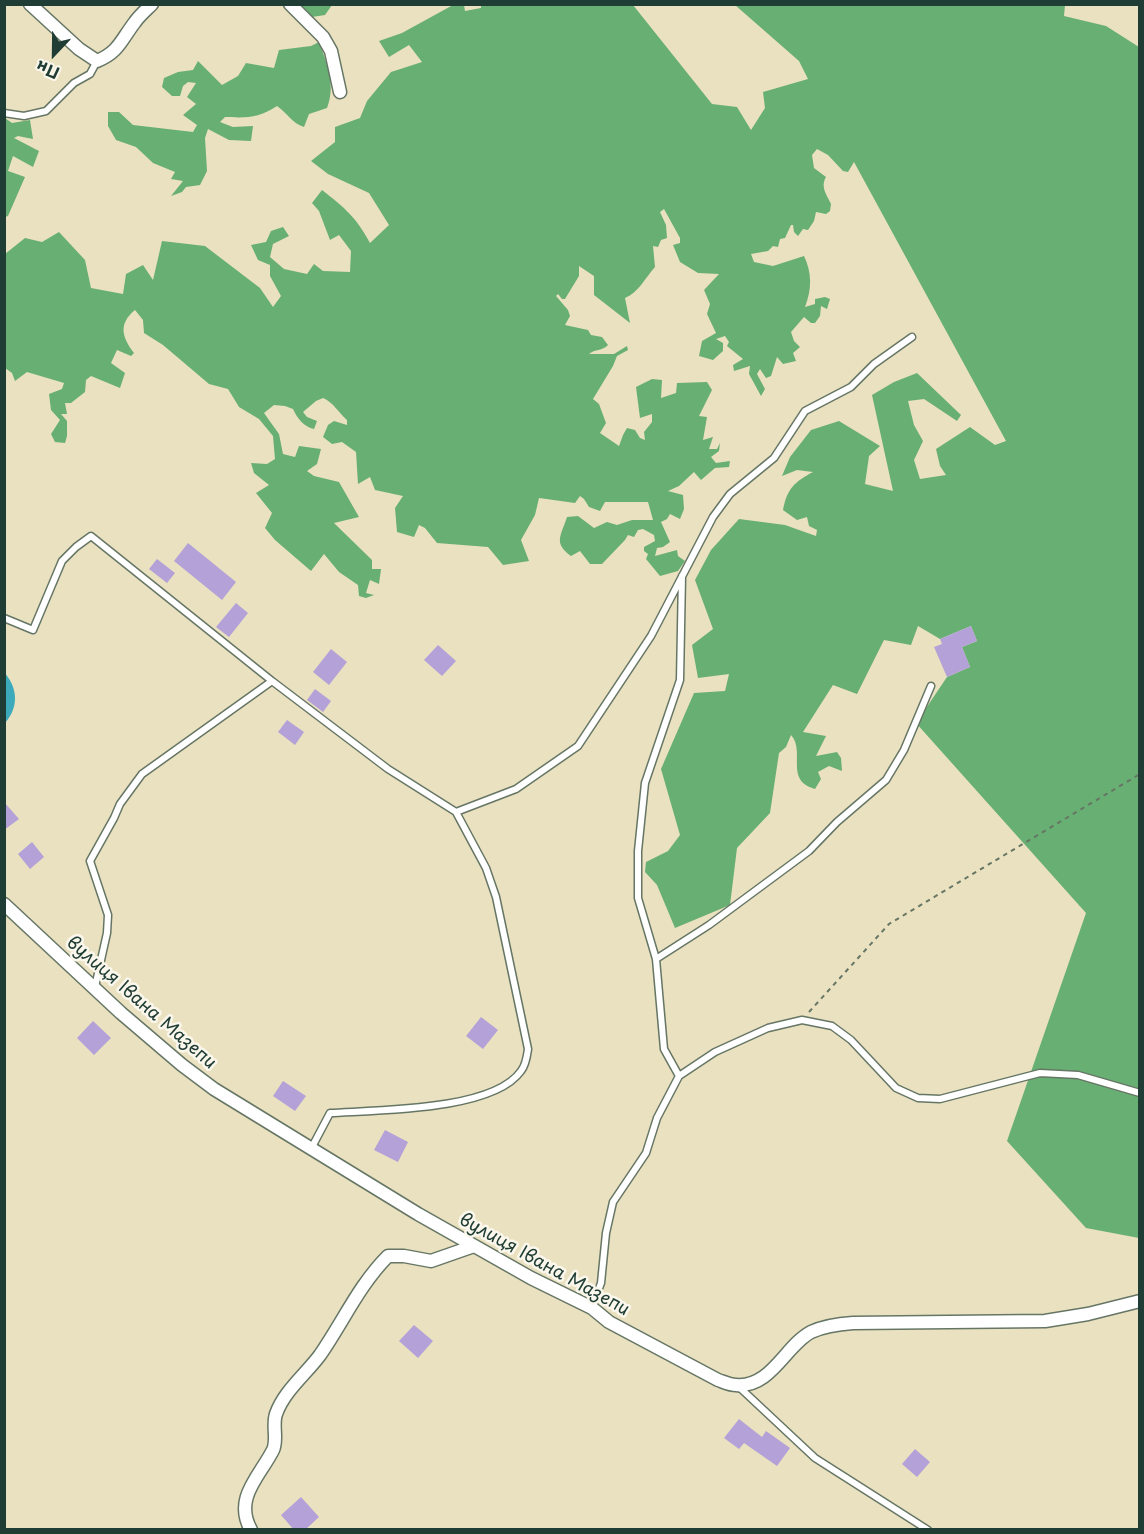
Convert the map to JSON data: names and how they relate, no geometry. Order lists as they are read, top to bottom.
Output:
{
  "streets": {
    "street": ["вулиця Івана Мазепи"]
  },
  "north": "bottom"
}
